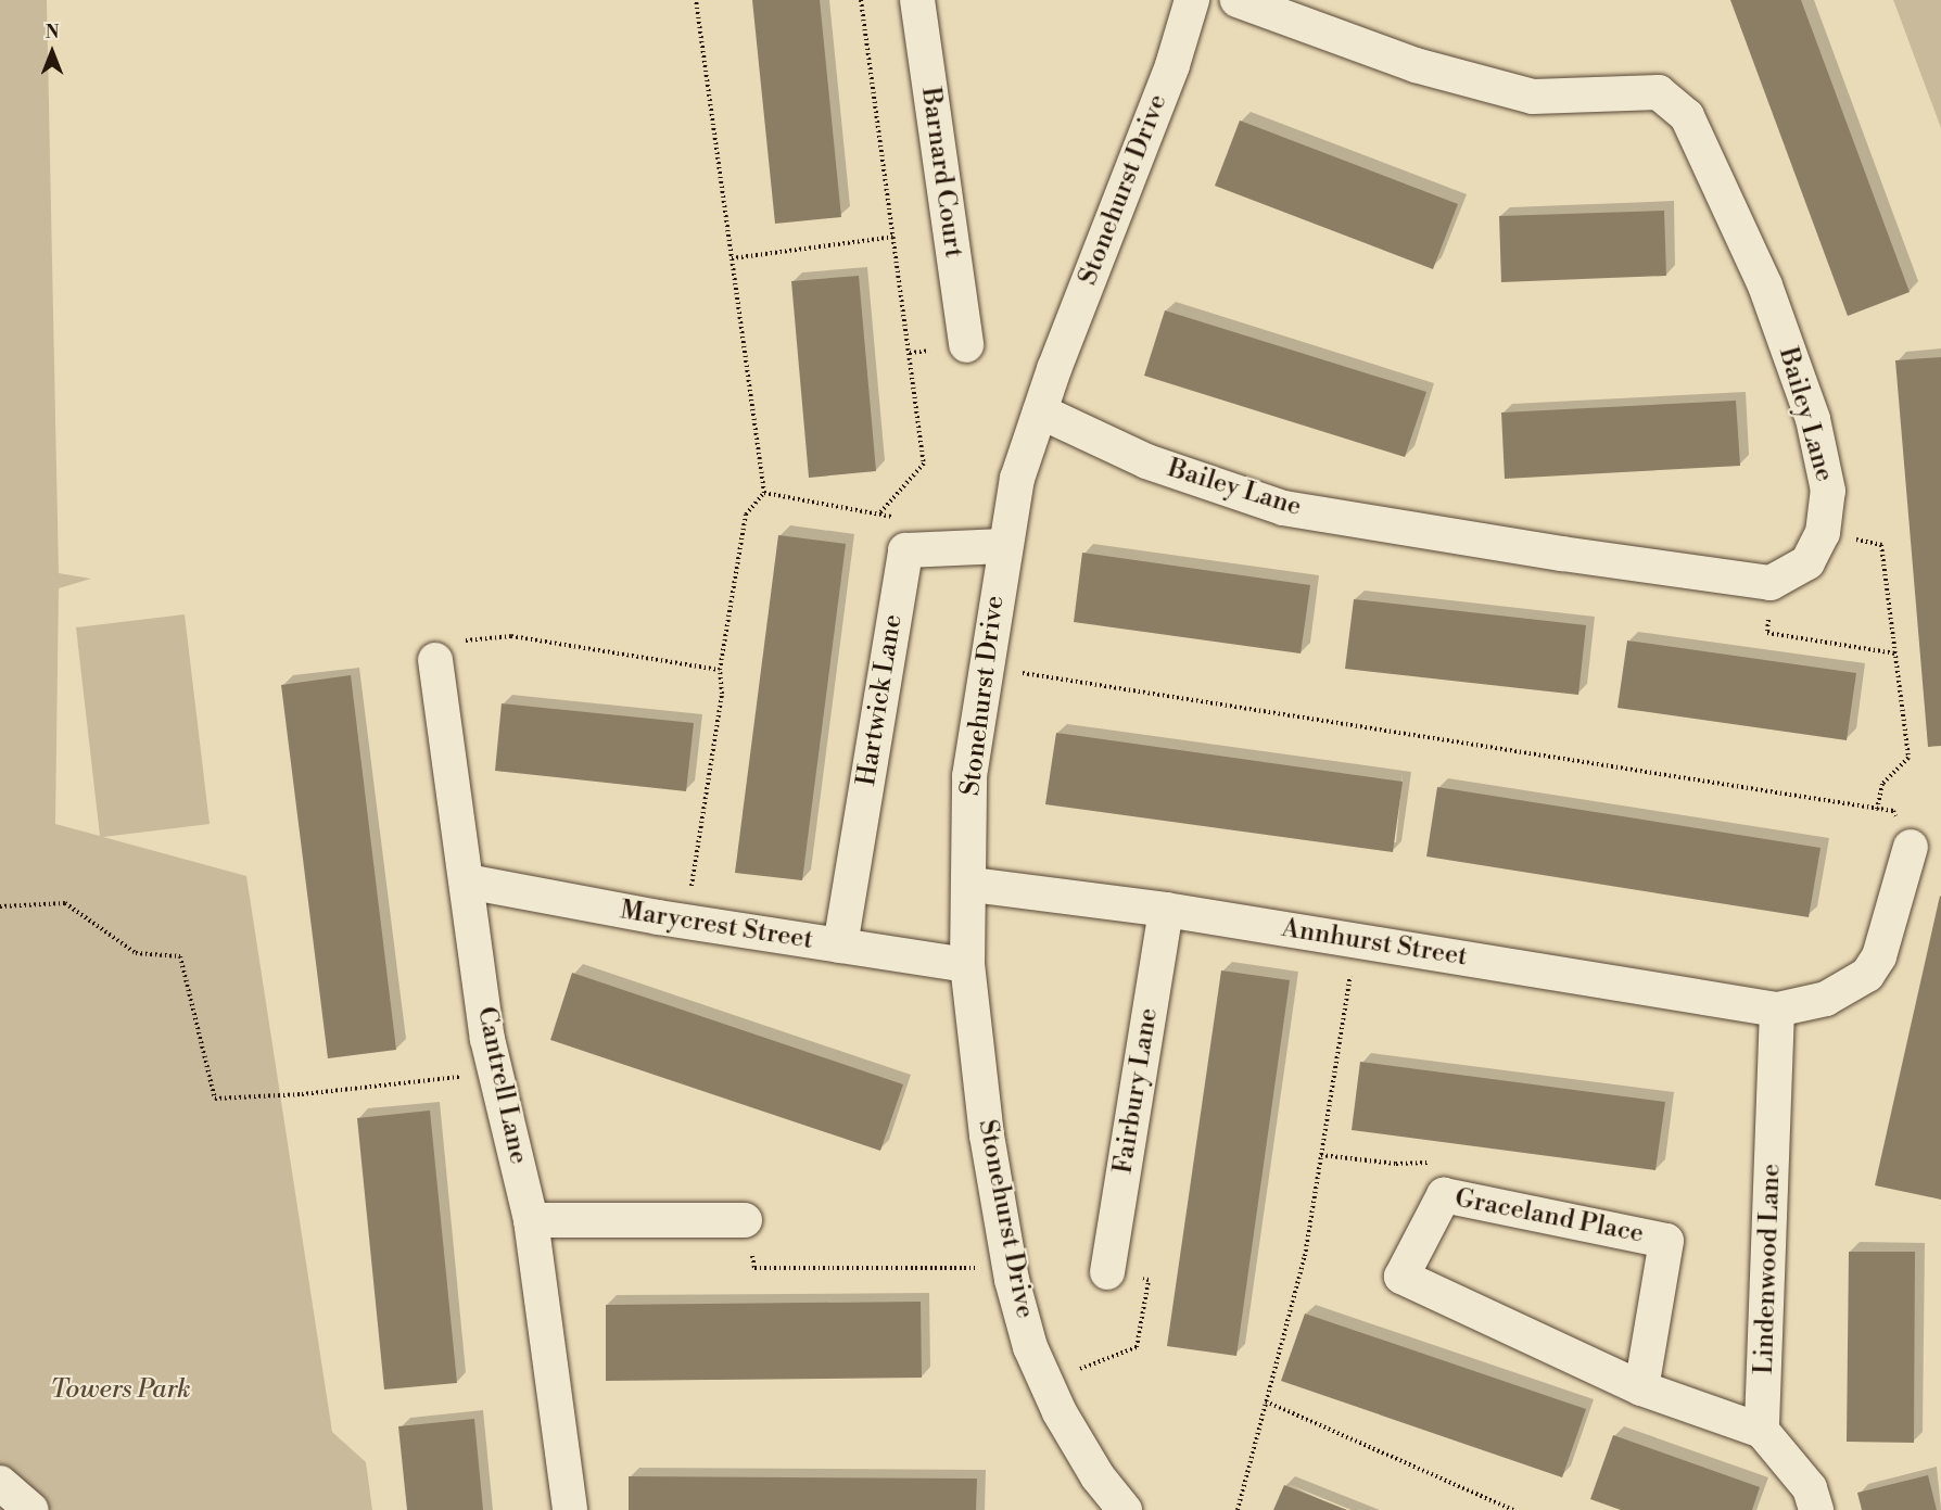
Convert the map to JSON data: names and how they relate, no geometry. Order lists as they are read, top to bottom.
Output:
{
  "streets": {
    "street": [
      "Barnard Court",
      "Stonehurst Drive",
      "Bailey Lane",
      "Hartwick Lane",
      "Marycrest Street",
      "Annhurst Street",
      "Cantrell Lane",
      "Fairbury Lane",
      "Graceland Place",
      "Lindenwood Lane"
    ]
  },
  "crossings": [
    ["Stonehurst Drive", "Bailey Lane"],
    ["Stonehurst Drive", "Hartwick Lane"],
    ["Stonehurst Drive", "Marycrest Street"],
    ["Stonehurst Drive", "Annhurst Street"],
    ["Hartwick Lane", "Marycrest Street"],
    ["Marycrest Street", "Cantrell Lane"],
    ["Annhurst Street", "Fairbury Lane"],
    ["Annhurst Street", "Lindenwood Lane"],
    ["Graceland Place", "Lindenwood Lane"]
  ],
  "parks": ["Towers Park"],
  "north": "top"
}
